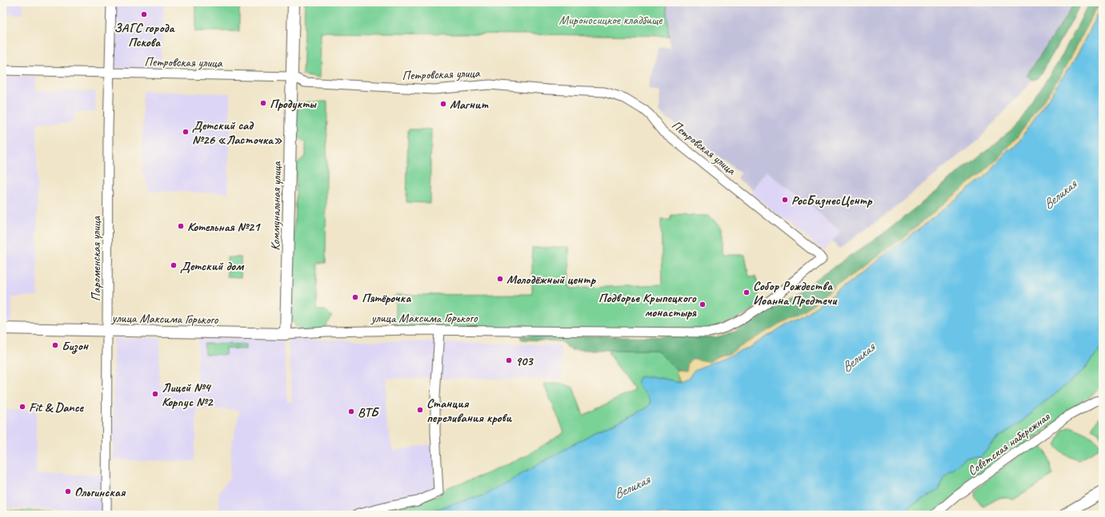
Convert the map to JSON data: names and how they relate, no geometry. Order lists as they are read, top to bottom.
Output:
{
  "streets": {
    "main road": ["Коммунальная улица", "улица Максима Горького"],
    "street": ["Петровская улица", "Пароменская улица", "Советская набережная"]
  },
  "crossings": [
    ["Петровская улица", "Коммунальная улица"],
    ["Петровская улица", "Пароменская улица"],
    ["Петровская улица", "улица Максима Горького"],
    ["Коммунальная улица", "улица Максима Горького"],
    ["Пароменская улица", "улица Максима Горького"]
  ],
  "water": ["Великая"],
  "parks": ["Мироносицкое кладбище"],
  "places": [
    "ЗАГС города Пскова",
    "Продукты",
    "Магнит",
    "Детский сад №26 «Ласточка»",
    "РосБизнесЦентр",
    "Котельная №21",
    "Детский дом",
    "Молодёжный центр",
    "Собор Рождества Иоанна Предтечи",
    "Пятёрочка",
    "Подворье Крыпецкого монастыря",
    "Бизон",
    "903",
    "Лицей №4 Корпус №2",
    "Fit & Dance",
    "Станция переливания крови",
    "ВТБ",
    "Ольгинская"
  ]
}
